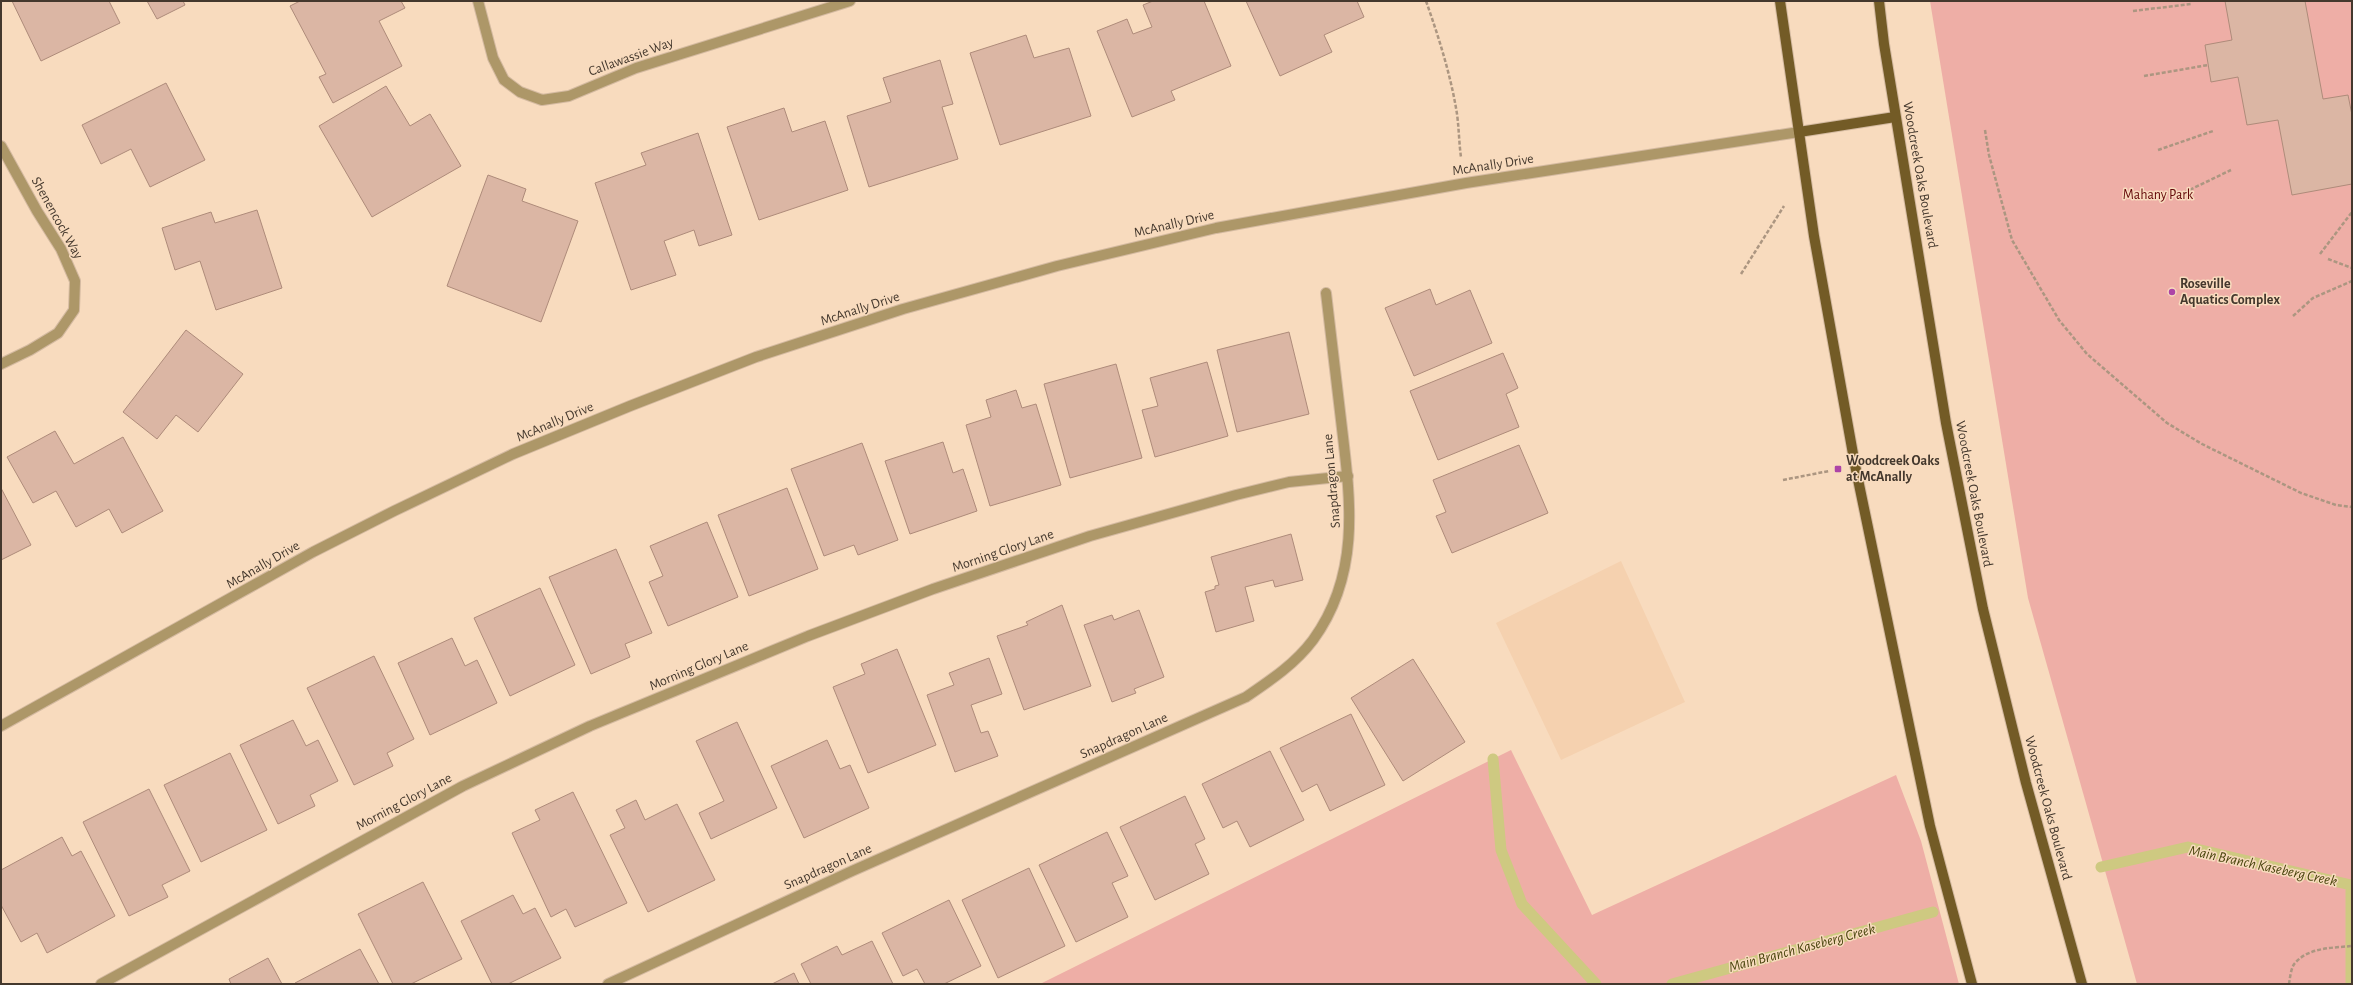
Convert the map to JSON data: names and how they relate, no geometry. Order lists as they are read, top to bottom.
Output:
{
  "streets": {
    "main road": ["Woodcreek Oaks Boulevard"],
    "street": [
      "Callawassie Way",
      "McAnally Drive",
      "Shenencock Way",
      "Snapdragon Lane",
      "Morning Glory Lane"
    ]
  },
  "crossings": [
    ["Snapdragon Lane", "Morning Glory Lane"]
  ],
  "water": ["Main Branch Kaseberg Creek"],
  "parks": ["Mahany Park"],
  "places": {
    "other": ["Roseville Aquatics Complex"],
    "transit": ["Woodcreek Oaks at McAnally"]
  }
}
